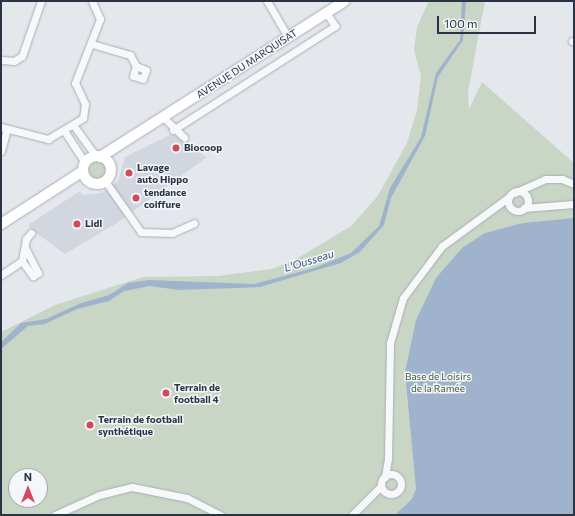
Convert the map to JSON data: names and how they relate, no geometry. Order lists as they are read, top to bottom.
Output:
{
  "streets": {
    "main road": ["AVENUE DU MARQUISAT"]
  },
  "water": ["L'Ousseau"],
  "parks": ["Base de Loisirs de la Ramée"],
  "places": [
    "Biocoop",
    "Lavage auto Hippo",
    "tendance coiffure",
    "Lidl",
    "Terrain de football 4",
    "Terrain de football synthétique"
  ],
  "scale_bar": "100 m",
  "north": "top"
}
